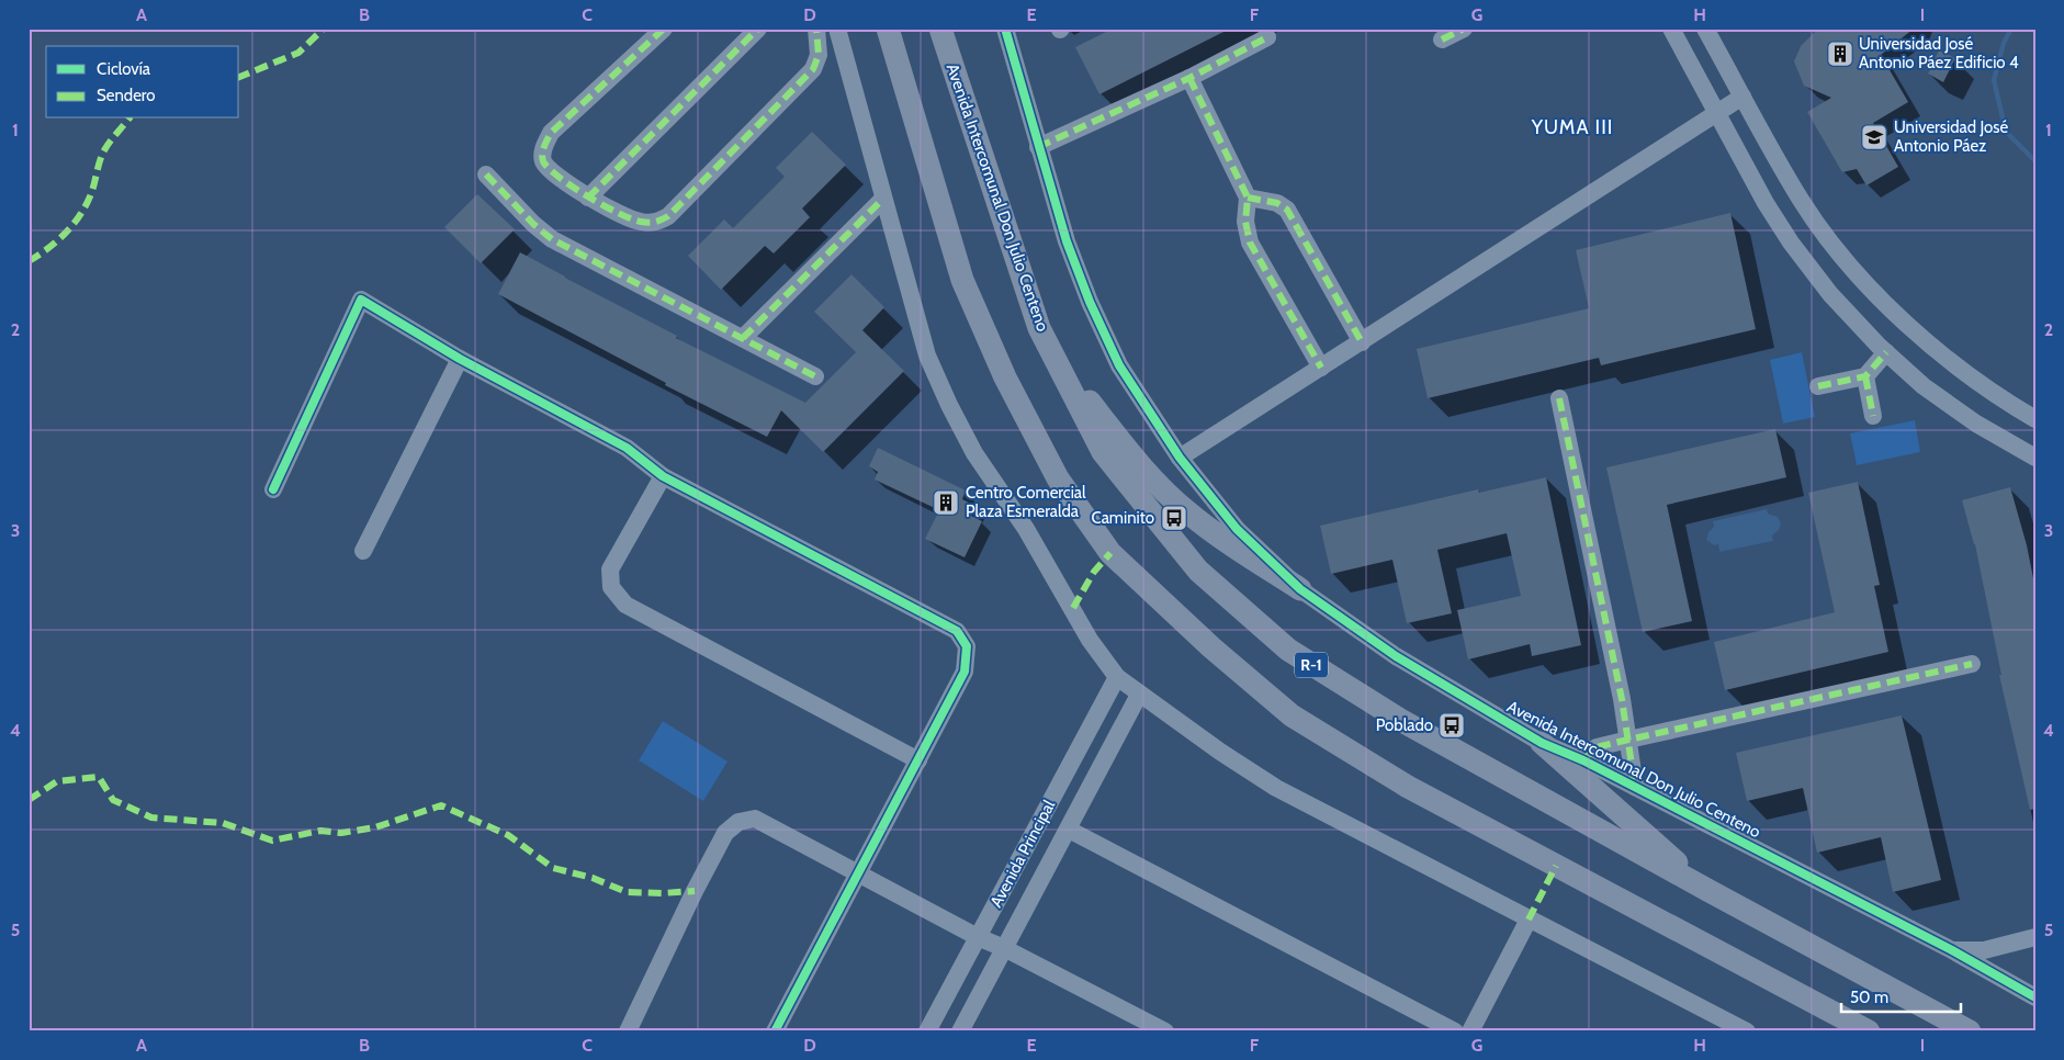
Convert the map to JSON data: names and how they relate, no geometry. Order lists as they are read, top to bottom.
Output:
{
  "streets": {
    "main road": ["Avenida Intercomunal Don Julio Centeno", "R-1"],
    "street": ["Avenida Principal"]
  },
  "districts": ["YUMA III"],
  "places": {
    "building": ["Universidad José Antonio Páez Edificio 4", "Centro Comercial Plaza Esmeralda"],
    "school or university": ["Universidad José Antonio Páez"],
    "bus stop": ["Caminito", "Poblado"]
  },
  "legend": ["Ciclovía", "Sendero"],
  "scale_bar": "50 m",
  "grid": {
    "columns": [
      "A",
      "B",
      "C",
      "D",
      "E",
      "F",
      "G",
      "H",
      "I"
    ],
    "rows": [
      "1",
      "2",
      "3",
      "4",
      "5"
    ]
  }
}
